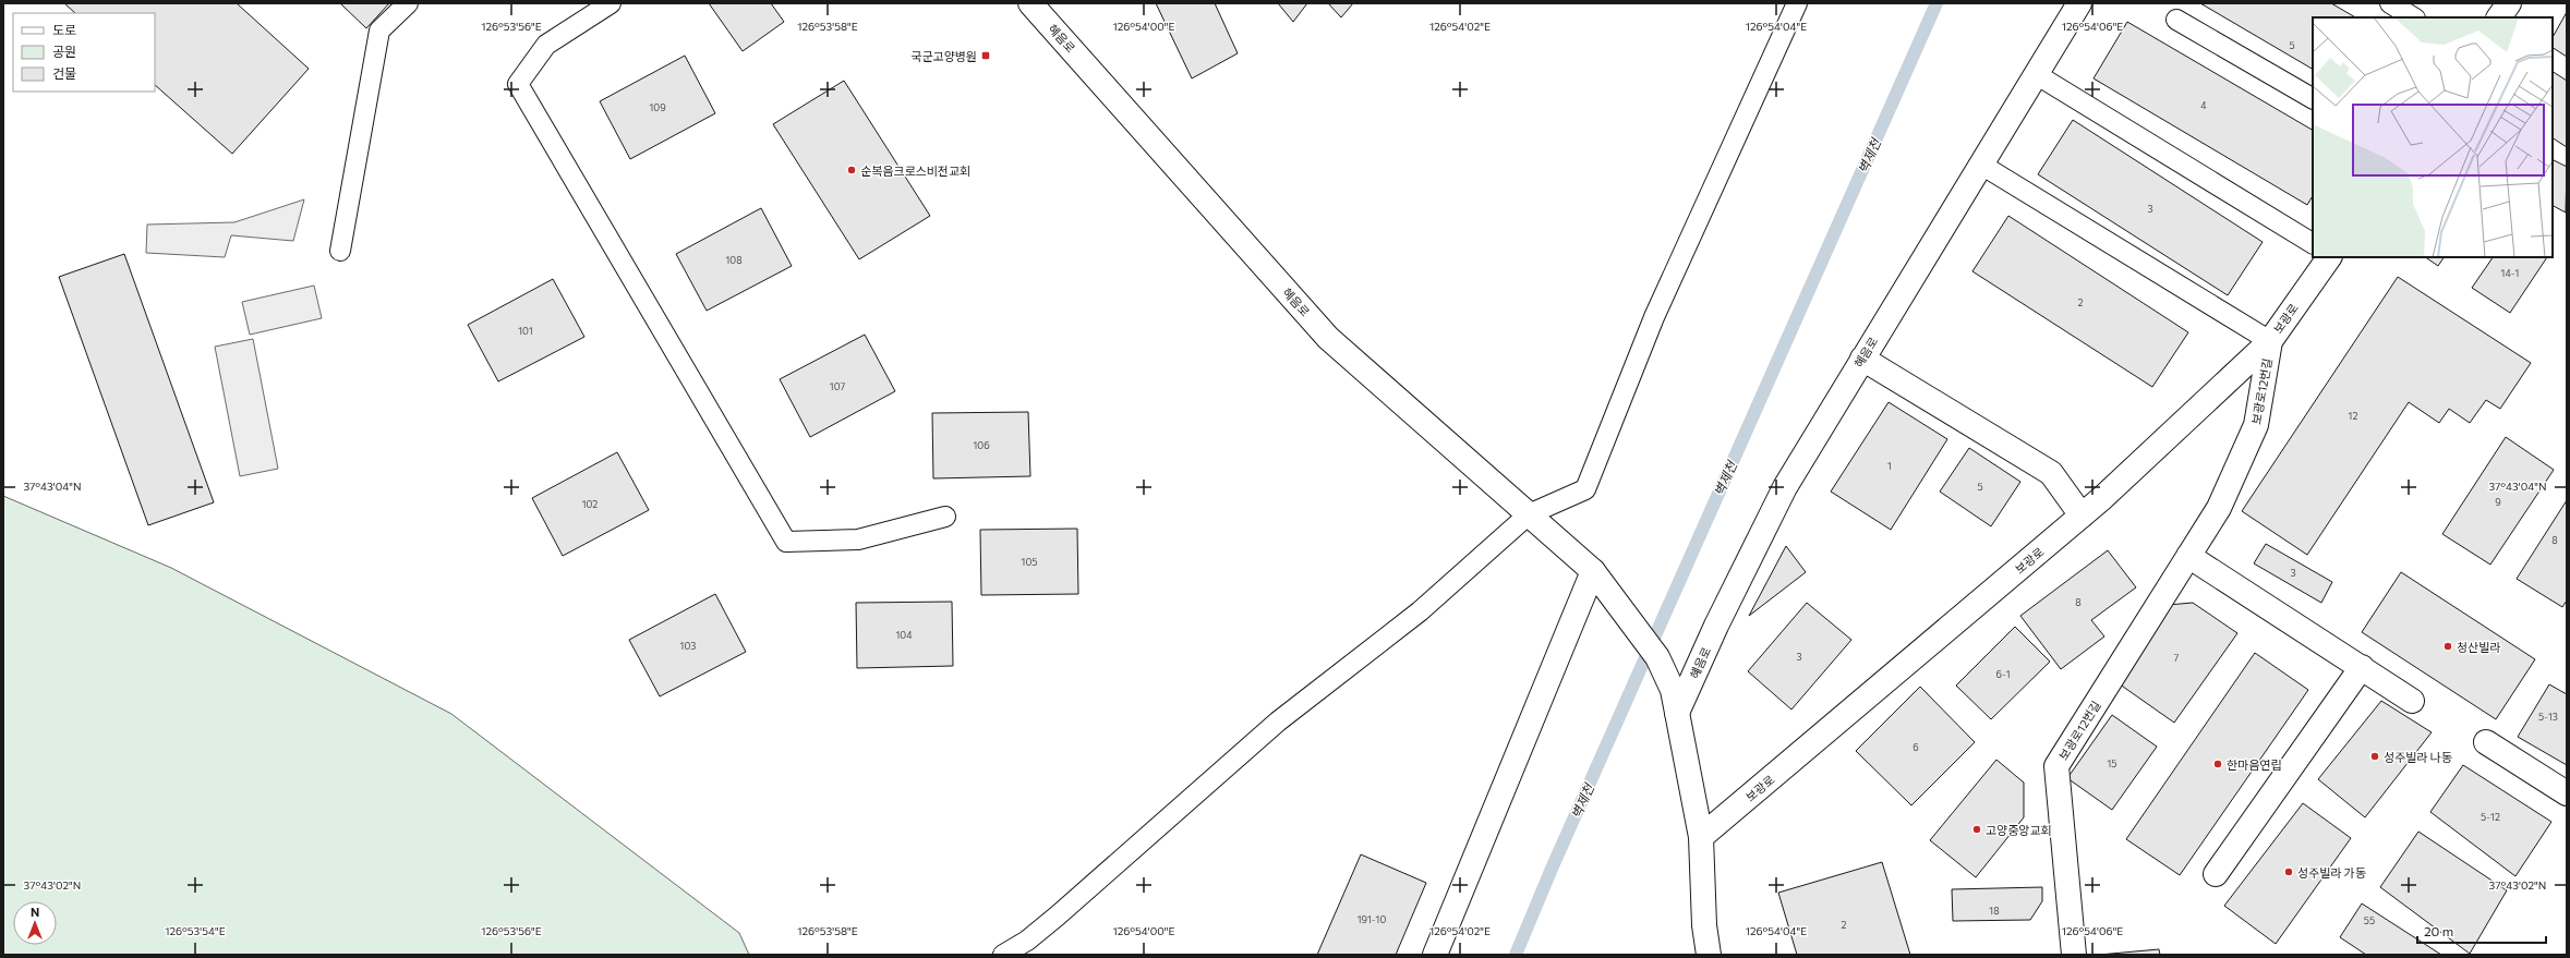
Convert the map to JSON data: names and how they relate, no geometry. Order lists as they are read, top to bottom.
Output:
{
  "streets": {
    "street": ["혜음로", "보광로", "보광로12번길"]
  },
  "crossings": [
    ["보광로", "보광로12번길"]
  ],
  "water": ["벽제천"],
  "places": {
    "transit": ["국군고양병원"],
    "other": [
      "순복음크로스비전교회",
      "청산빌라",
      "성주빌라 나동",
      "한마음연립",
      "고양중앙교회",
      "성주빌라 가동"
    ]
  },
  "house_numbers": [
    "5",
    "4",
    "109",
    "3",
    "108",
    "14-1",
    "2",
    "101",
    "107",
    "12",
    "106",
    "1",
    "5",
    "9",
    "102",
    "8",
    "105",
    "3",
    "8",
    "104",
    "103",
    "3",
    "7",
    "6-1",
    "5-13",
    "6",
    "15",
    "5-12",
    "18",
    "191-10",
    "55",
    "2"
  ],
  "legend": ["도로", "공원", "건물"],
  "scale_bar": "20 m",
  "north": "top",
  "coordinates": [
    "126°53'56\"E",
    "126°53'58\"E",
    "126°54'00\"E",
    "126°54'02\"E",
    "126°54'04\"E",
    "126°54'06\"E",
    "37°43'04\"N",
    "37°43'02\"N",
    "126°53'54\"E"
  ]
}
